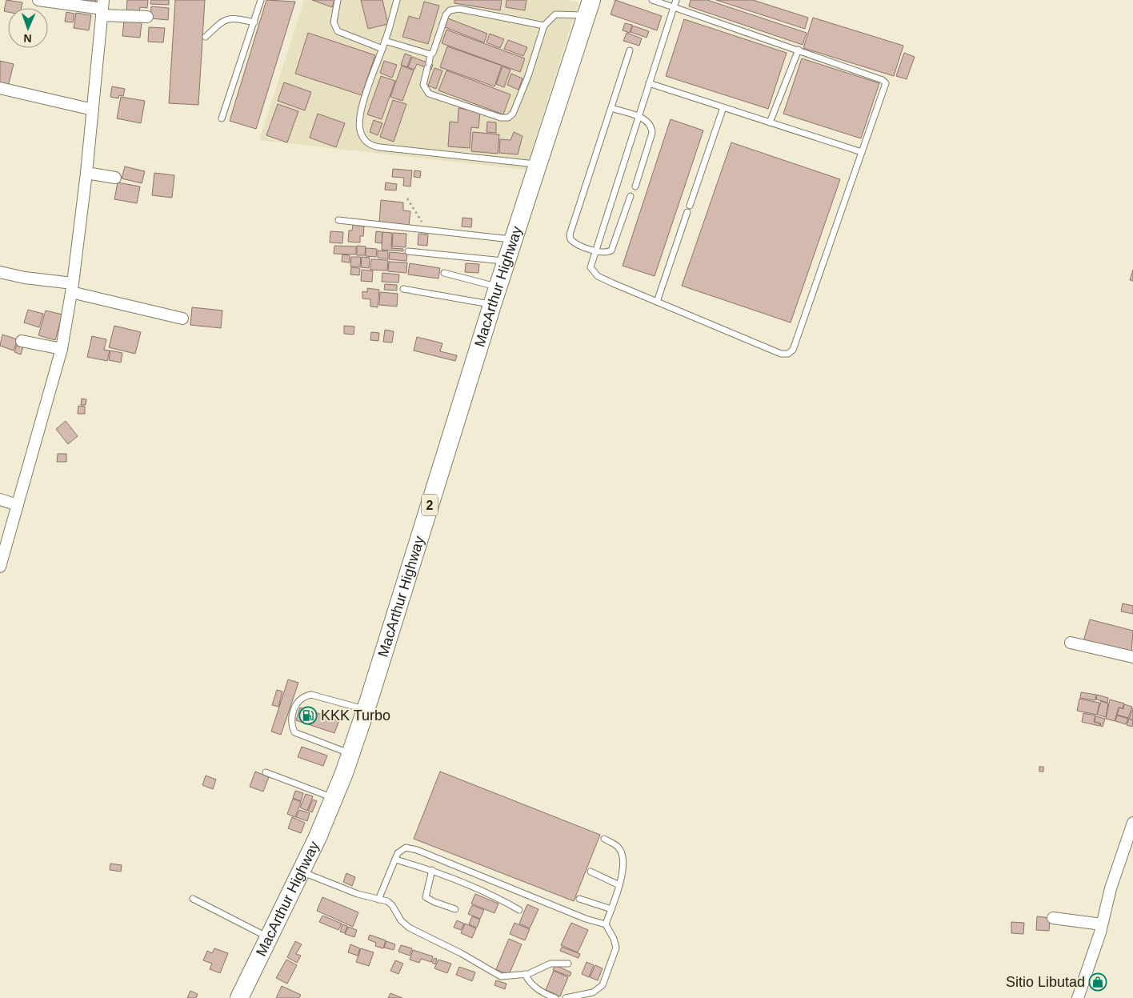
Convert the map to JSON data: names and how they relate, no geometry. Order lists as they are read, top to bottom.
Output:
{
  "streets": {
    "highway": ["MacArthur Highway", "2"]
  },
  "places": {
    "fuel station": ["KKK Turbo"],
    "shop": ["Sitio Libutad"]
  },
  "north": "bottom"
}
